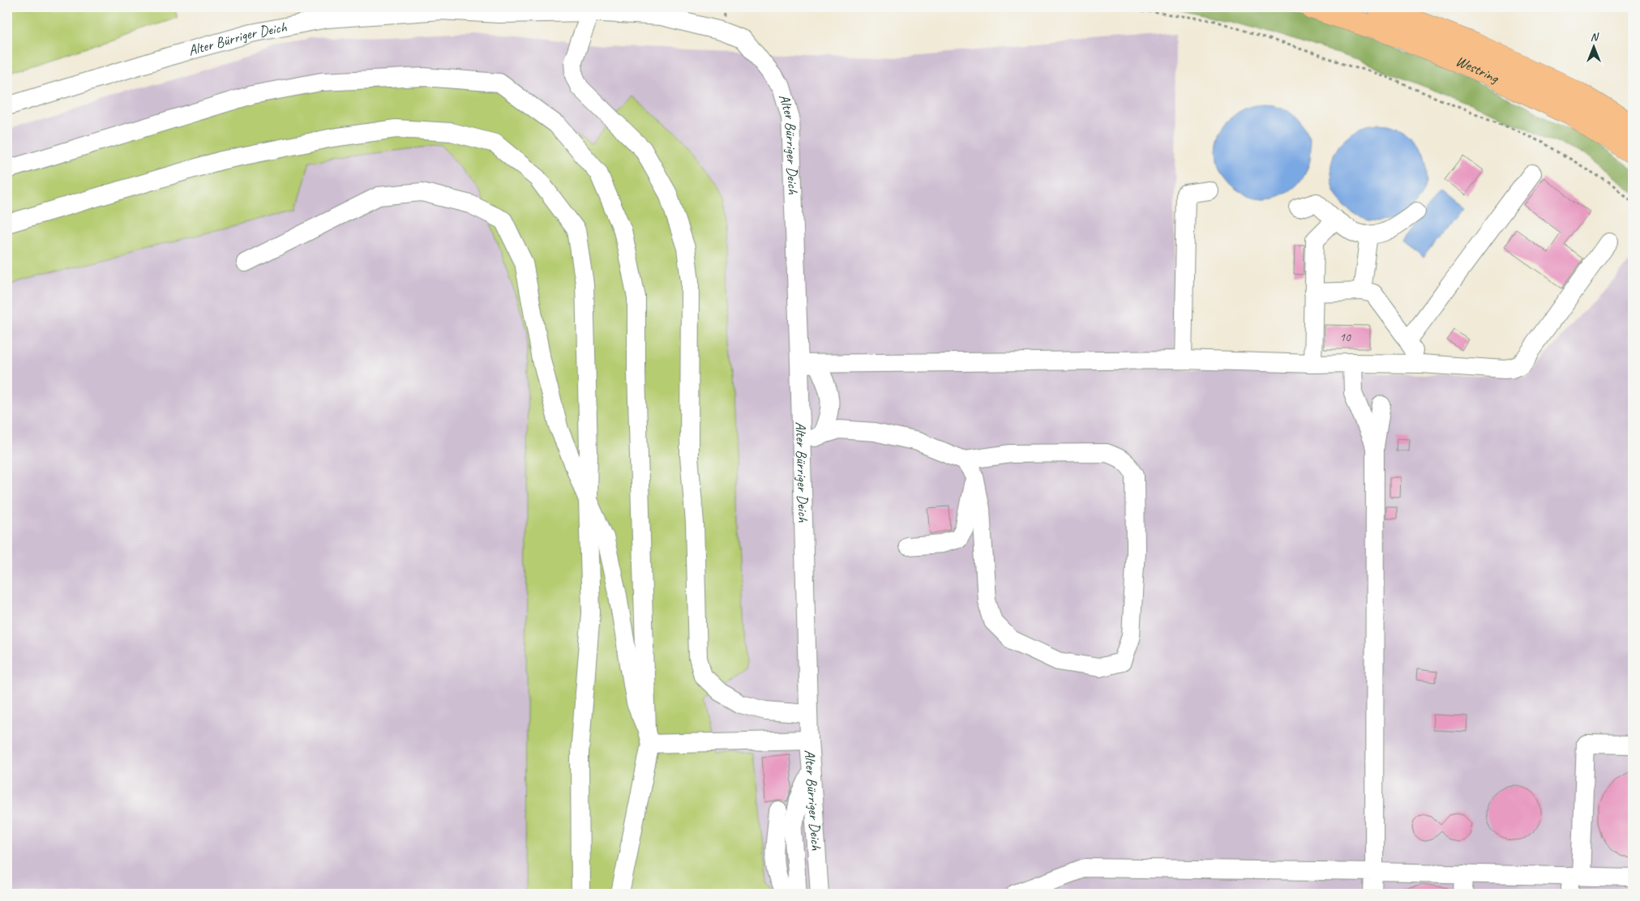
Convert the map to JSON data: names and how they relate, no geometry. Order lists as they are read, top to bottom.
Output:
{
  "streets": {
    "main road": ["Westring"],
    "lane": ["Alter Bürriger Deich"]
  },
  "house_numbers": ["10"],
  "north": "top"
}
